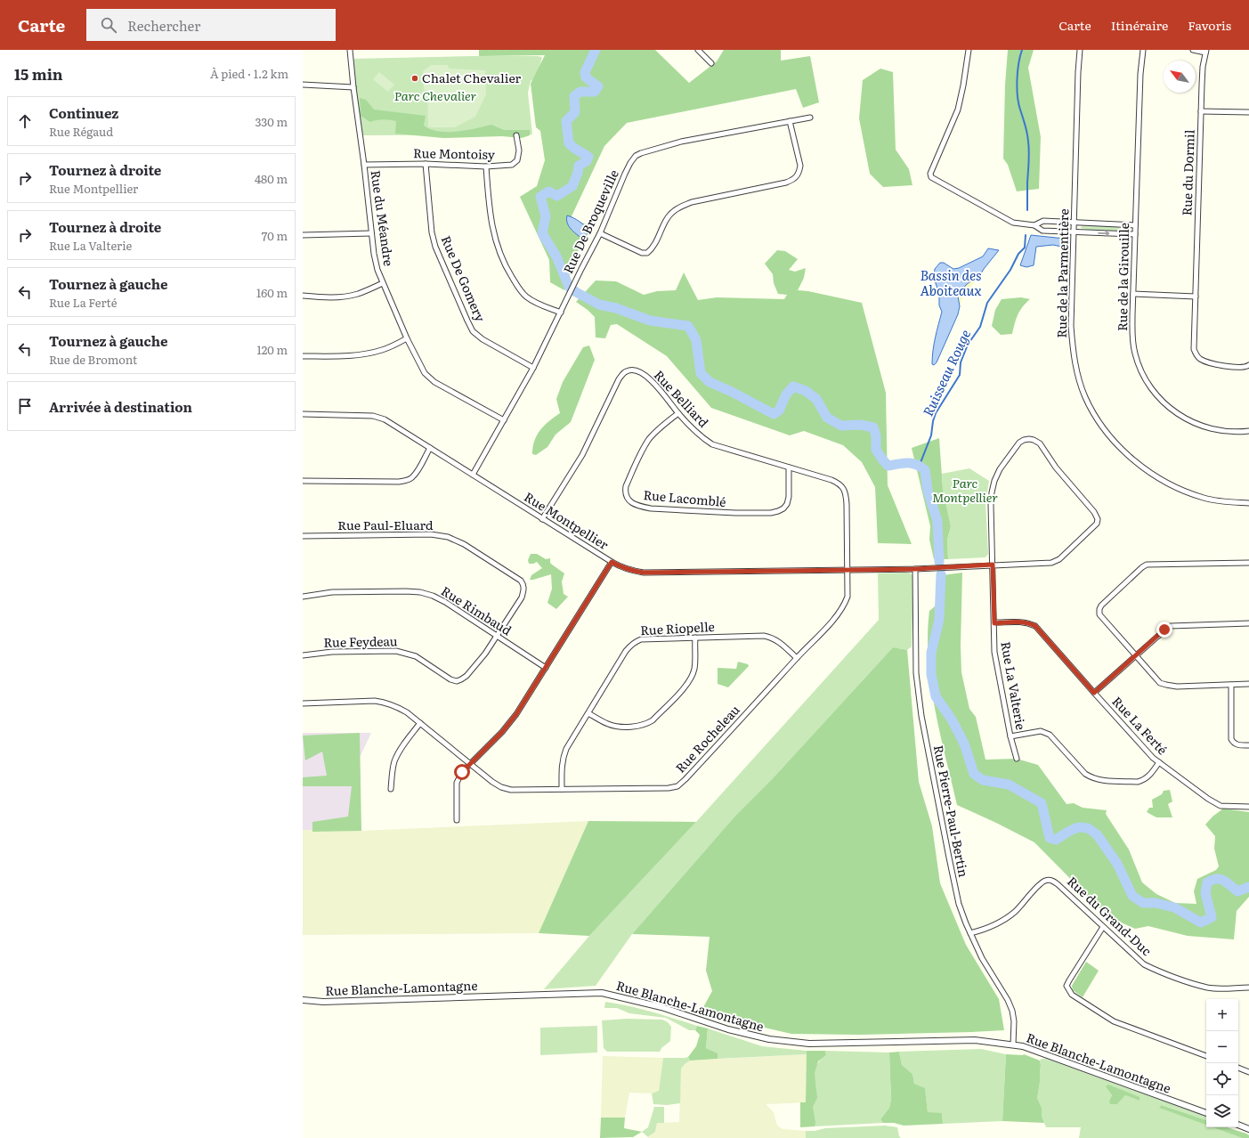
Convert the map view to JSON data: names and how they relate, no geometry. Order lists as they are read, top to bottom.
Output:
{
  "streets": {
    "street": [
      "Rue Montoisy",
      "Rue du Dormil",
      "Rue du Méandre",
      "Rue De Broqueville",
      "Rue de la Parmentière",
      "Rue de la Girouille",
      "Rue De Gomery",
      "Rue Belliard",
      "Rue Lacomblé",
      "Rue Montpellier",
      "Rue Paul-Eluard",
      "Rue Rimbaud",
      "Rue Riopelle",
      "Rue Feydeau",
      "Rue La Valterie",
      "Rue La Ferté",
      "Rue Rocheleau",
      "Rue Pierre-Paul-Bertin",
      "Rue du Grand-Duc",
      "Rue Blanche-Lamontagne"
    ]
  },
  "crossings": [
    ["Rue Montoisy", "Rue du Méandre"],
    ["Rue Montoisy", "Rue De Gomery"],
    ["Rue du Méandre", "Rue De Broqueville"],
    ["Rue De Broqueville", "Rue De Gomery"],
    ["Rue De Broqueville", "Rue Montpellier"],
    ["Rue Belliard", "Rue Lacomblé"],
    ["Rue Belliard", "Rue Montpellier"],
    ["Rue Belliard", "Rue Rocheleau"],
    ["Rue Montpellier", "Rue La Valterie"],
    ["Rue Montpellier", "Rue Rocheleau"],
    ["Rue Montpellier", "Rue Pierre-Paul-Bertin"],
    ["Rue Paul-Eluard", "Rue Rimbaud"],
    ["Rue Paul-Eluard", "Rue Feydeau"],
    ["Rue Rimbaud", "Rue Feydeau"],
    ["Rue Riopelle", "Rue Rocheleau"],
    ["Rue La Valterie", "Rue La Ferté"],
    ["Rue Pierre-Paul-Bertin", "Rue du Grand-Duc"],
    ["Rue Pierre-Paul-Bertin", "Rue Blanche-Lamontagne"]
  ],
  "water": ["Bassin des Aboiteaux", "Ruisseau Rouge"],
  "parks": ["Parc Chevalier", "Parc Montpellier"],
  "places": ["Chalet Chevalier"],
  "north": "top left",
  "page": {
    "header": "Carte",
    "search": "Rechercher",
    "nav": ["Carte", "Itinéraire", "Favoris"],
    "heading": ["15 min", "À pied · 1.2 km"],
    "list": [
      ["Continuez", "Rue Régaud", "330 m"],
      ["Tournez à droite", "Rue Montpellier", "480 m"],
      ["Tournez à droite", "Rue La Valterie", "70 m"],
      ["Tournez à gauche", "Rue La Ferté", "160 m"],
      ["Tournez à gauche", "Rue de Bromont", "120 m"],
      "Arrivée à destination"
    ],
    "map_buttons": ["+", "−"]
  }
}
